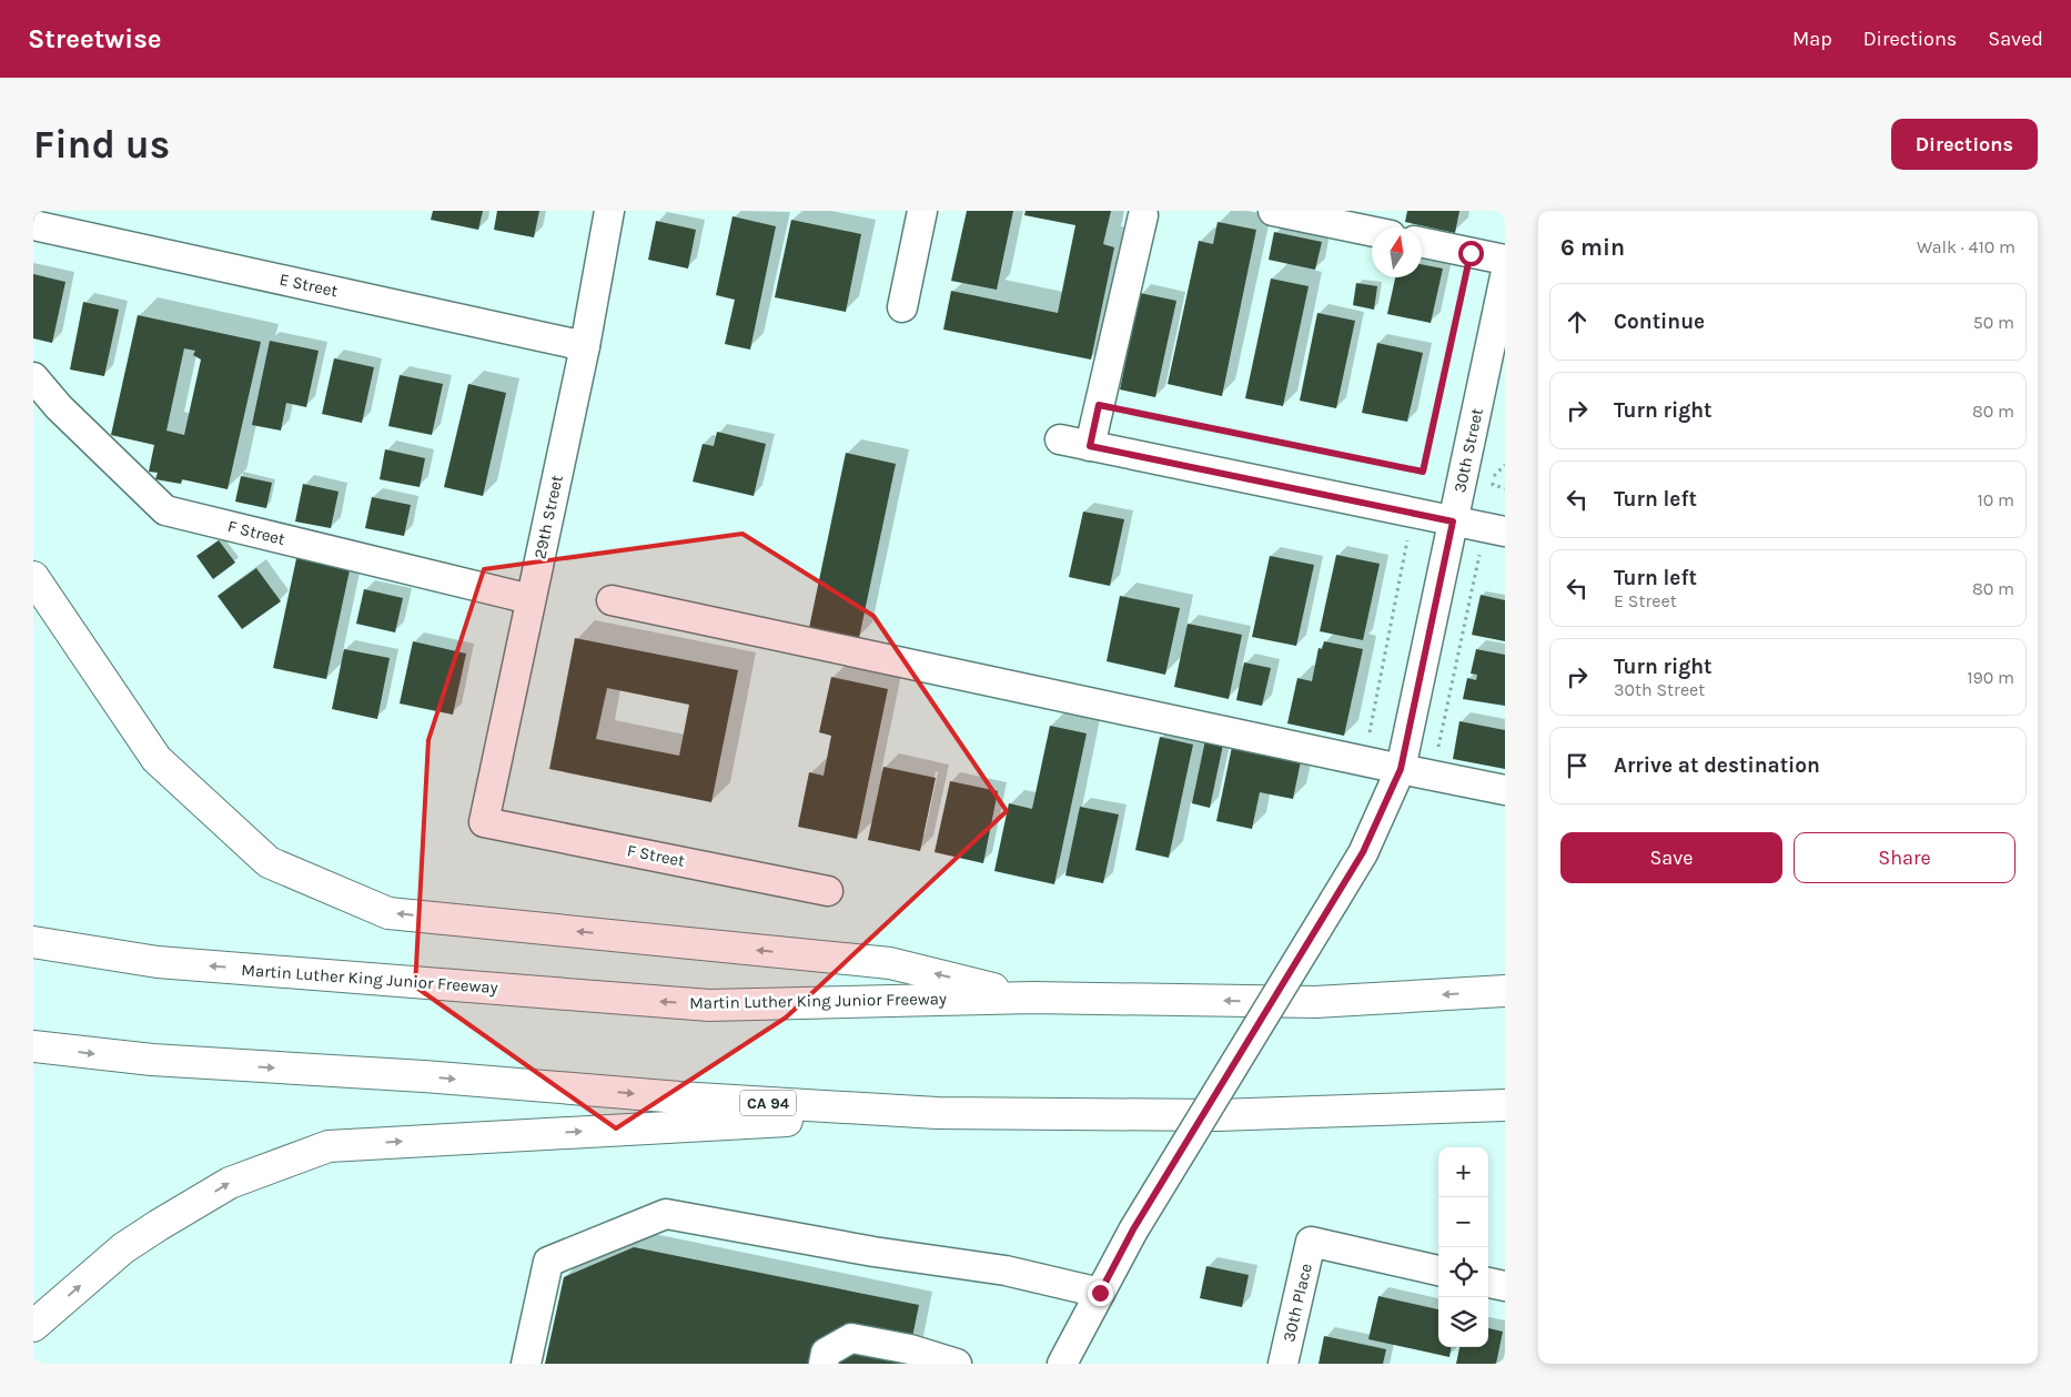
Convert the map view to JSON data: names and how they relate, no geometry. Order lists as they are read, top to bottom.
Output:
{
  "streets": {
    "highway": ["Martin Luther King Junior Freeway", "CA 94"],
    "street": [
      "E Street",
      "30th Street",
      "29th Street",
      "F Street",
      "30th Place"
    ]
  },
  "crossings": [
    ["E Street", "29th Street"],
    ["29th Street", "F Street"]
  ],
  "north": "top",
  "page": {
    "header": "Streetwise",
    "nav": ["Map", "Directions", "Saved"],
    "buttons": [
      "Directions",
      ["Save", "Share"]
    ],
    "title": "Find us",
    "heading": ["6 min", "Walk · 410 m"],
    "list": [
      ["Continue", "50 m"],
      ["Turn right", "80 m"],
      ["Turn left", "10 m"],
      ["Turn left", "E Street", "80 m"],
      ["Turn right", "30th Street", "190 m"],
      "Arrive at destination"
    ],
    "map_buttons": ["+", "−"]
  }
}
